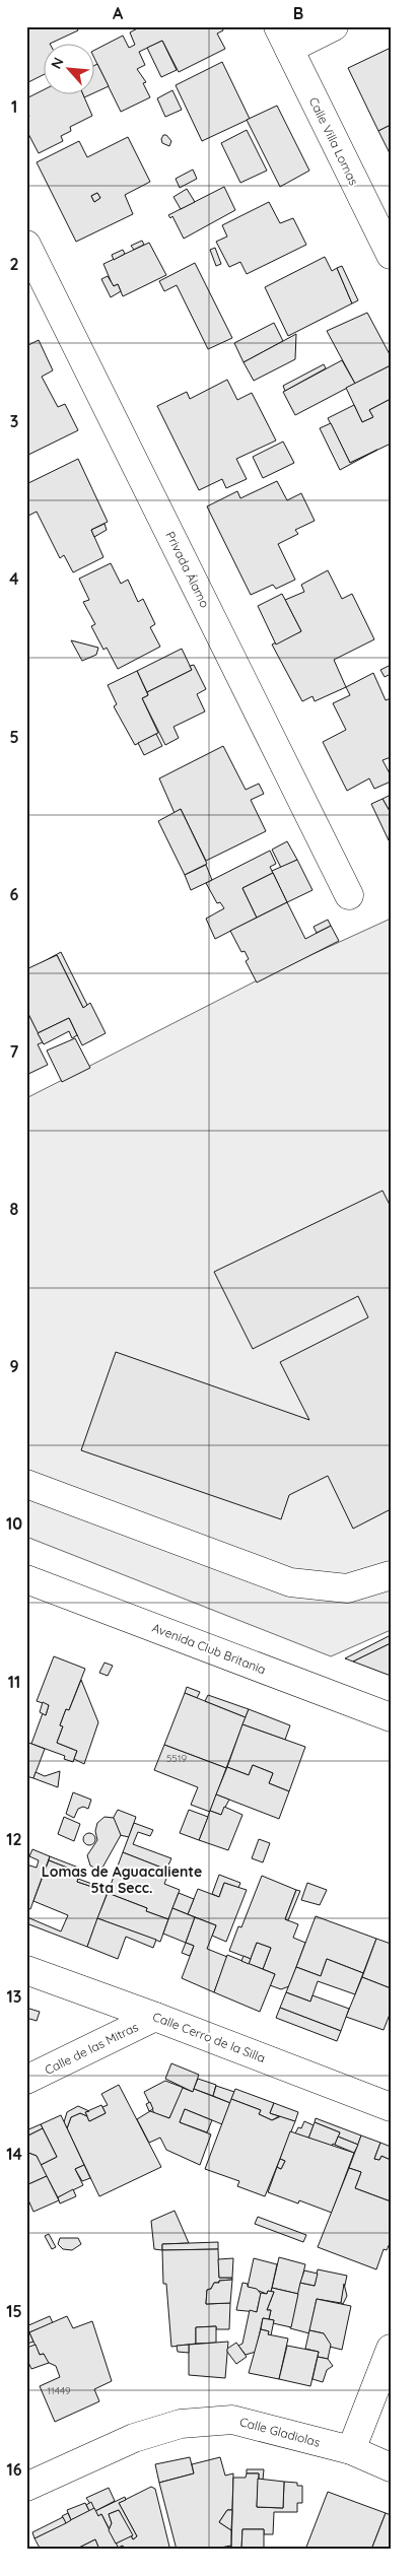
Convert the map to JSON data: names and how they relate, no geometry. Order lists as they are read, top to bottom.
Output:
{
  "streets": {
    "street": [
      "Calle Villa Lomas",
      "Privada Álamo",
      "Avenida Club Britania",
      "Calle Cerro de la Silla",
      "Calle de las Mitras",
      "Calle Gladiolas"
    ]
  },
  "crossings": [
    ["Calle Cerro de la Silla", "Calle de las Mitras"]
  ],
  "districts": ["Lomas de Aguacaliente 5ta Secc."],
  "house_numbers": ["5519", "11449"],
  "north": "top left",
  "grid": {
    "columns": ["A", "B"],
    "rows": [
      "1",
      "2",
      "3",
      "4",
      "5",
      "6",
      "7",
      "8",
      "9",
      "10",
      "11",
      "12",
      "13",
      "14",
      "15",
      "16"
    ]
  }
}
